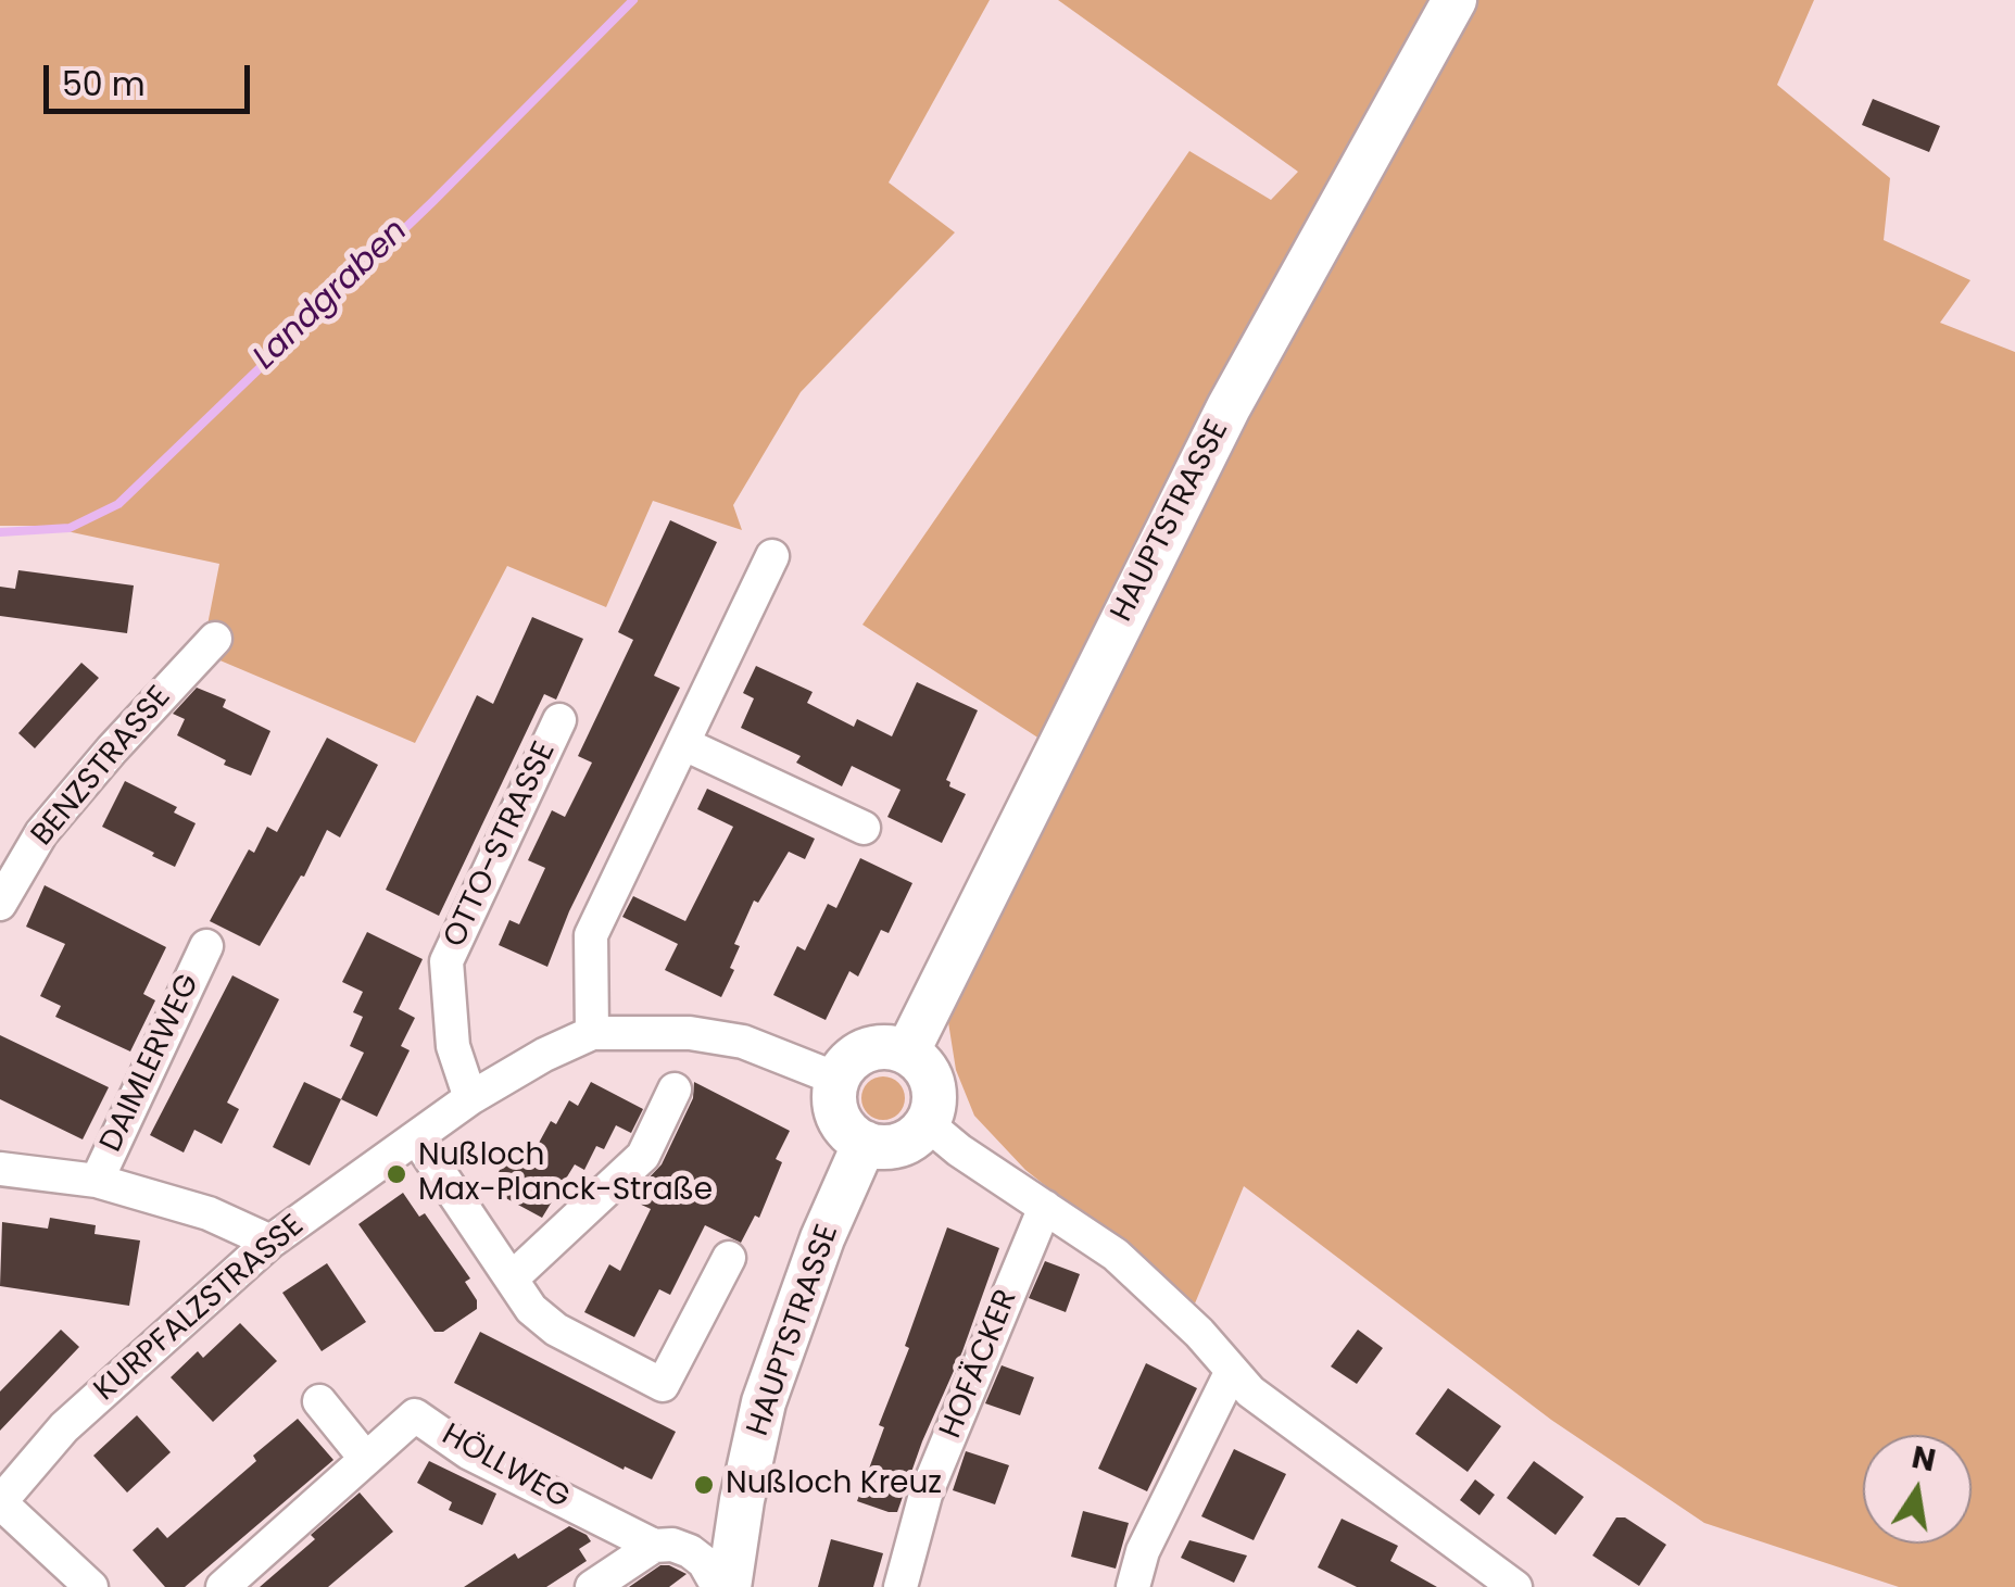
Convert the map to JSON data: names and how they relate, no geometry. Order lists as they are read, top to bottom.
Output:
{
  "streets": {
    "main road": ["HAUPTSTRASSE"],
    "street": [
      "BENZSTRASSE",
      "OTTO-STRASSE",
      "DAIMLERWEG",
      "KURPFALZSTRASSE",
      "HOFÄCKER",
      "HÖLLWEG"
    ]
  },
  "crossings": [
    ["HAUPTSTRASSE", "KURPFALZSTRASSE"],
    ["OTTO-STRASSE", "KURPFALZSTRASSE"]
  ],
  "water": ["Landgraben"],
  "places": ["Nußloch Max-Planck-Straße", "Nußloch Kreuz"],
  "scale_bar": "50 m",
  "north": "top"
}
